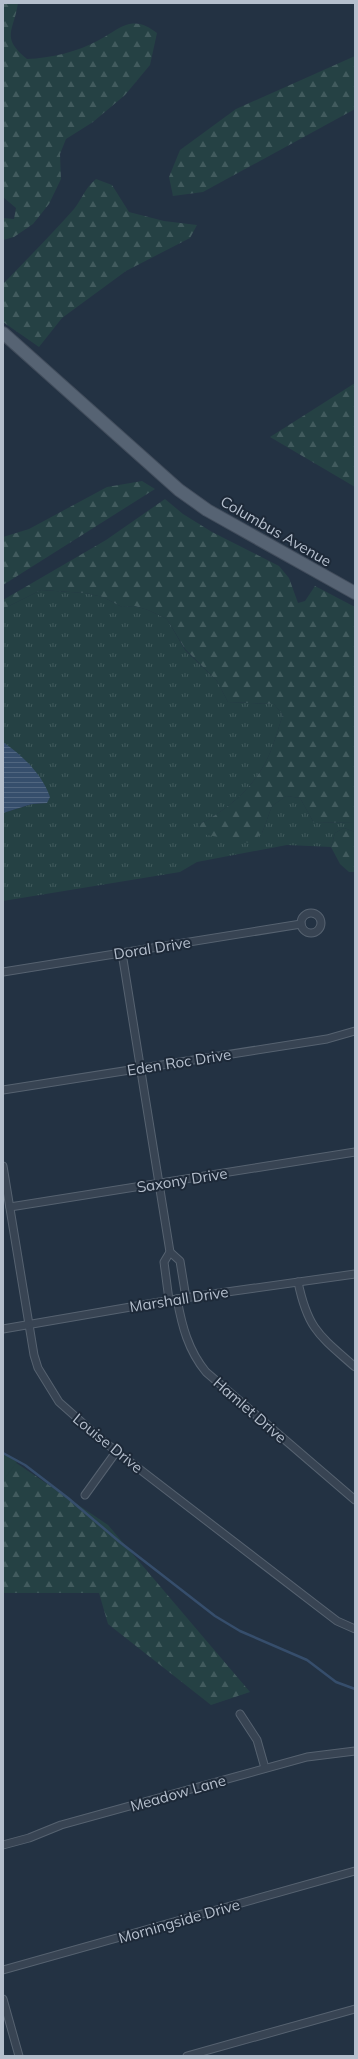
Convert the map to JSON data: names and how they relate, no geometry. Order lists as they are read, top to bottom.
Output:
{
  "streets": {
    "main road": ["Columbus Avenue"],
    "street": [
      "Doral Drive",
      "Eden Roc Drive",
      "Saxony Drive",
      "Marshall Drive",
      "Hamlet Drive",
      "Louise Drive",
      "Meadow Lane",
      "Morningside Drive"
    ]
  },
  "crossings": [
    ["Saxony Drive", "Louise Drive"],
    ["Marshall Drive", "Hamlet Drive"],
    ["Marshall Drive", "Louise Drive"]
  ]
}
